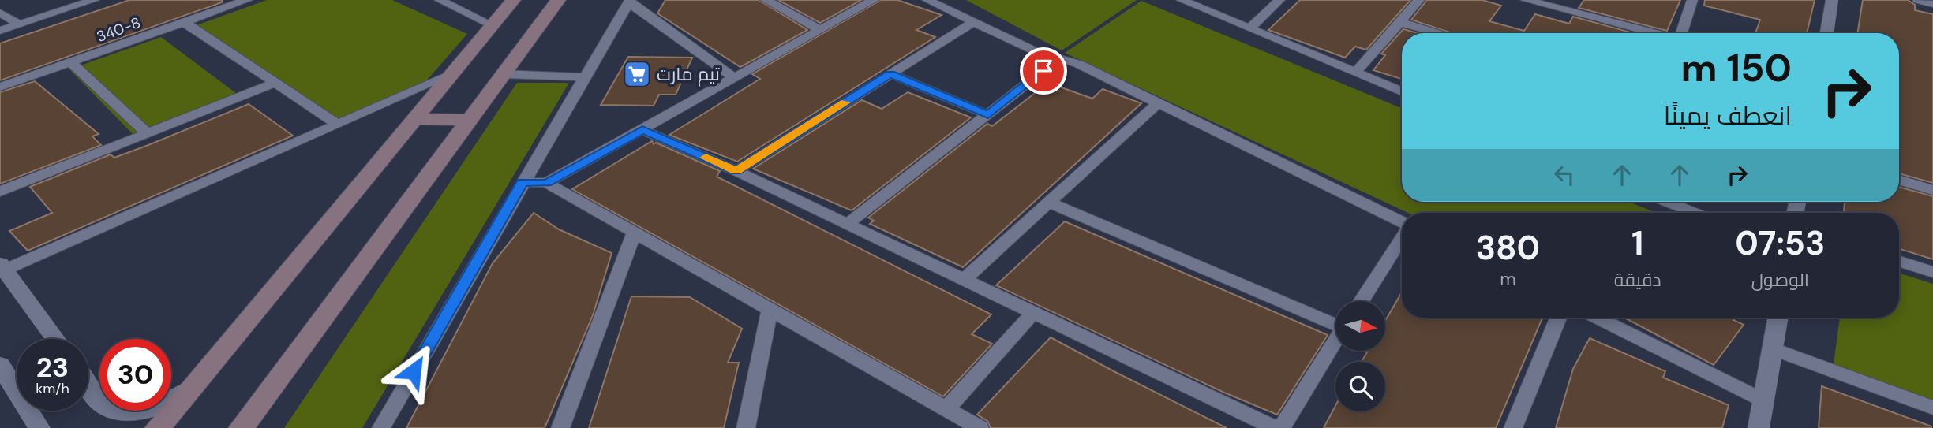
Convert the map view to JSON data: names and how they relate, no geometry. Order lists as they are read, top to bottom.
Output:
{
  "streets": {
    "street": ["340-8"]
  },
  "places": {
    "supermarket": ["تيم مارت"]
  },
  "north": "right",
  "page": {
    "turn": ["150 m", "انعطف يمينًا"],
    "eta": [
      "07:53",
      "الوصول",
      "1",
      "دقيقة",
      "380",
      "m"
    ],
    "speed": "23 km/h",
    "limit": "30"
  }
}
